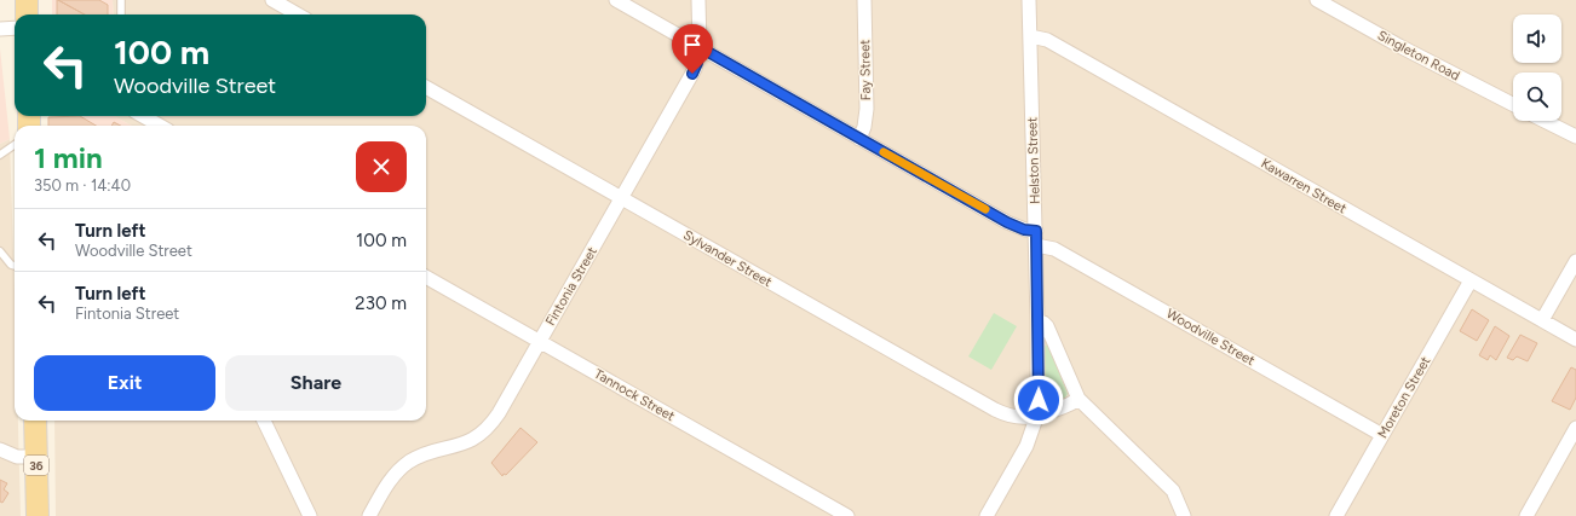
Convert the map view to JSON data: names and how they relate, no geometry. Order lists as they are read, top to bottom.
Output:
{
  "streets": {
    "main road": ["36"],
    "street": [
      "Singleton Road",
      "Fay Street",
      "Helston Street",
      "Kawarren Street",
      "Sylvander Street",
      "Fintonia Street",
      "Woodville Street",
      "Tannock Street",
      "Moreton Street"
    ]
  },
  "crossings": [
    ["Helston Street", "Kawarren Street"],
    ["Helston Street", "Sylvander Street"],
    ["Helston Street", "Woodville Street"],
    ["Kawarren Street", "Moreton Street"],
    ["Sylvander Street", "Fintonia Street"],
    ["Fintonia Street", "Tannock Street"],
    ["Woodville Street", "Moreton Street"]
  ],
  "page": {
    "turn": ["100 m", "Woodville Street"],
    "heading": ["1 min", "350 m · 14:40"],
    "list": [
      {
        "name": "Turn left",
        "note": "Woodville Street",
        "value": "100 m"
      },
      {
        "name": "Turn left",
        "note": "Fintonia Street",
        "value": "230 m"
      }
    ],
    "buttons": ["Exit", "Share"]
  }
}
